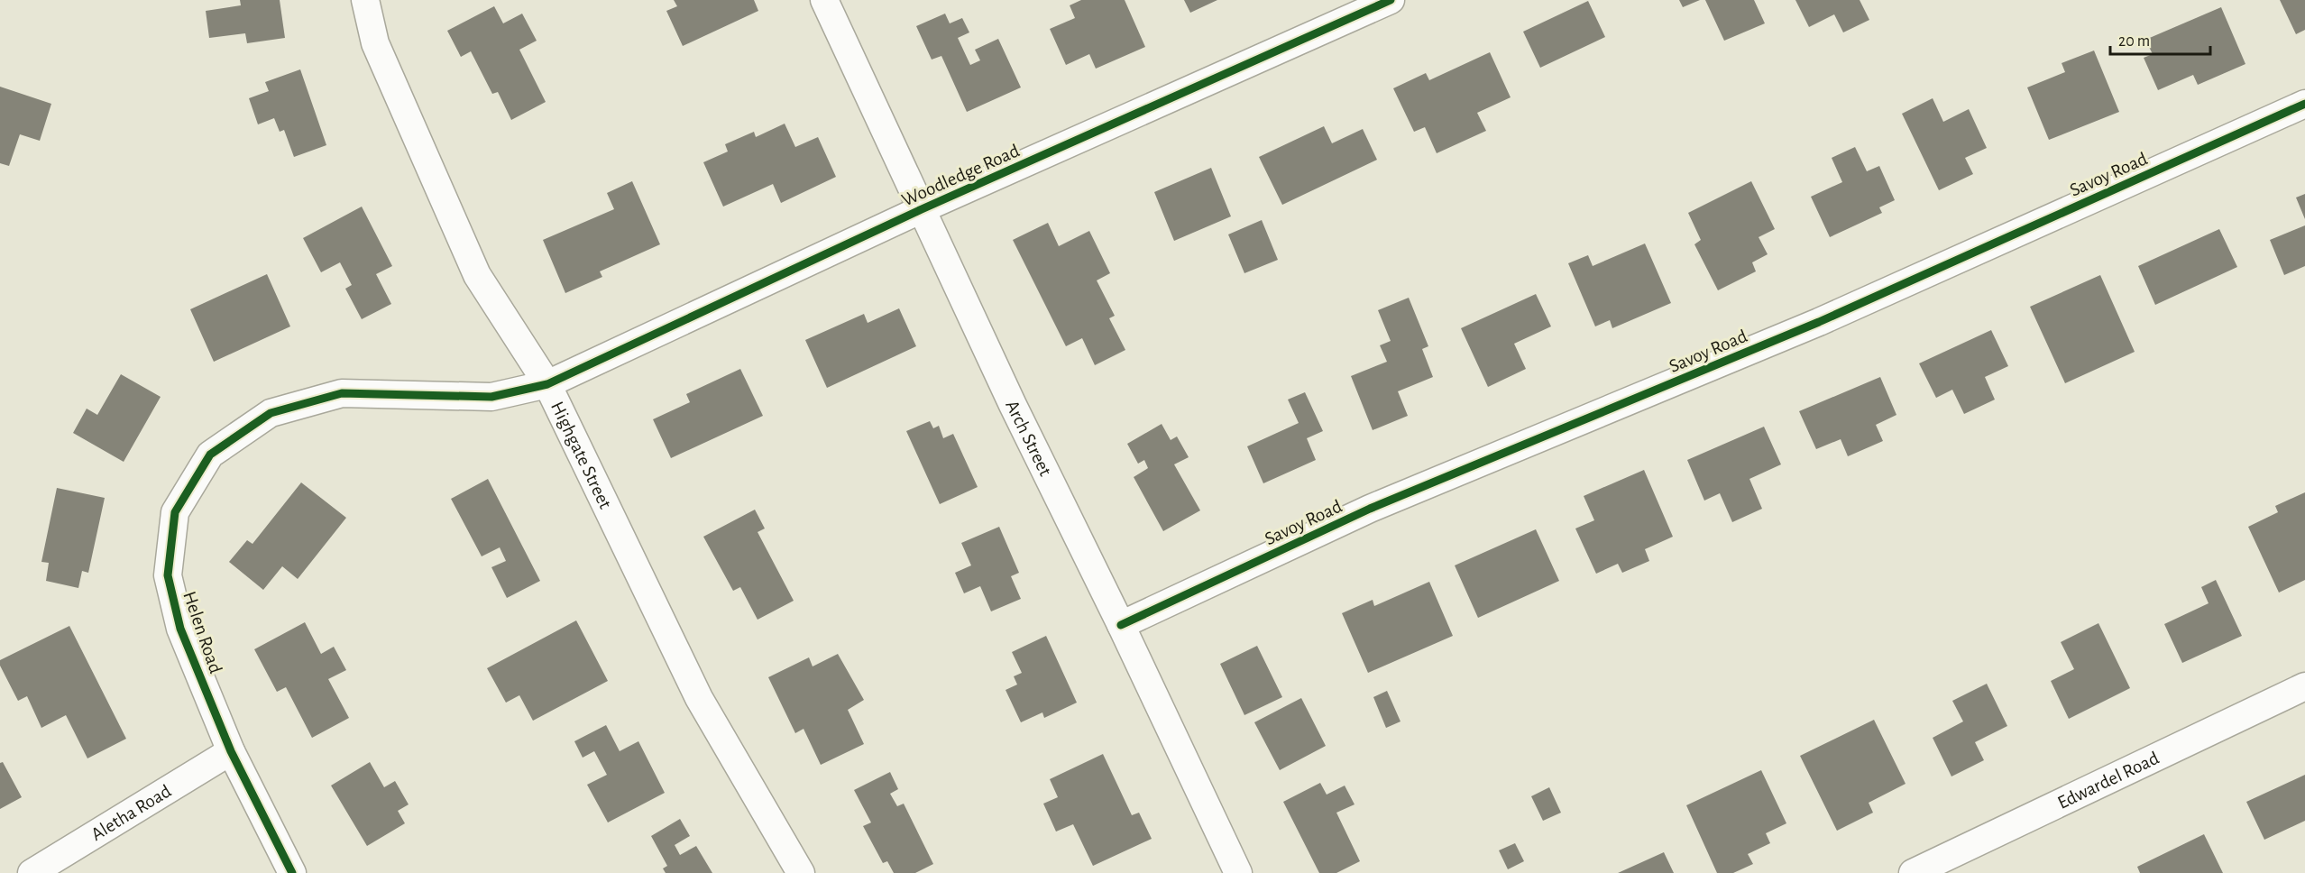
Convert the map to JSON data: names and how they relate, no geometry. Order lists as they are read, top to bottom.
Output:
{
  "streets": {
    "street": [
      "Savoy Road",
      "Woodledge Road",
      "Arch Street",
      "Highgate Street",
      "Helen Road",
      "Edwardel Road",
      "Aletha Road"
    ]
  },
  "crossings": [
    ["Savoy Road", "Arch Street"],
    ["Woodledge Road", "Arch Street"],
    ["Woodledge Road", "Highgate Street"],
    ["Woodledge Road", "Helen Road"],
    ["Highgate Street", "Helen Road"],
    ["Helen Road", "Aletha Road"]
  ],
  "scale_bar": "20 m"
}
